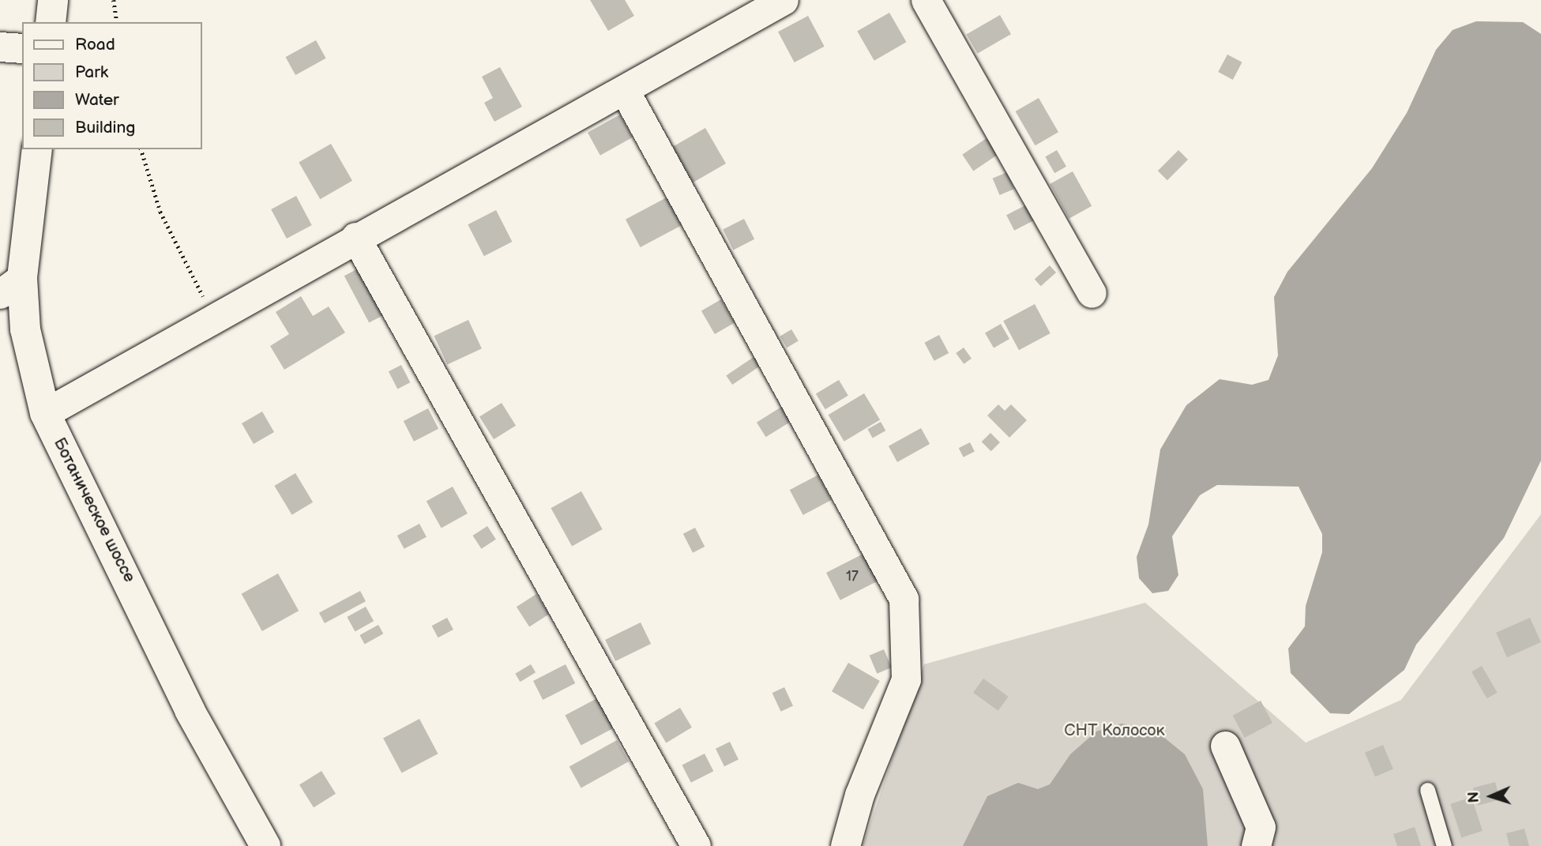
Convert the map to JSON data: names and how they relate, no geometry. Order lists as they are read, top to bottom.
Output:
{
  "streets": {
    "street": ["Ботаническое шоссе"]
  },
  "parks": ["СНТ Колосок"],
  "house_numbers": ["17"],
  "legend": [
    "Road",
    "Park",
    "Water",
    "Building"
  ],
  "north": "left"
}
